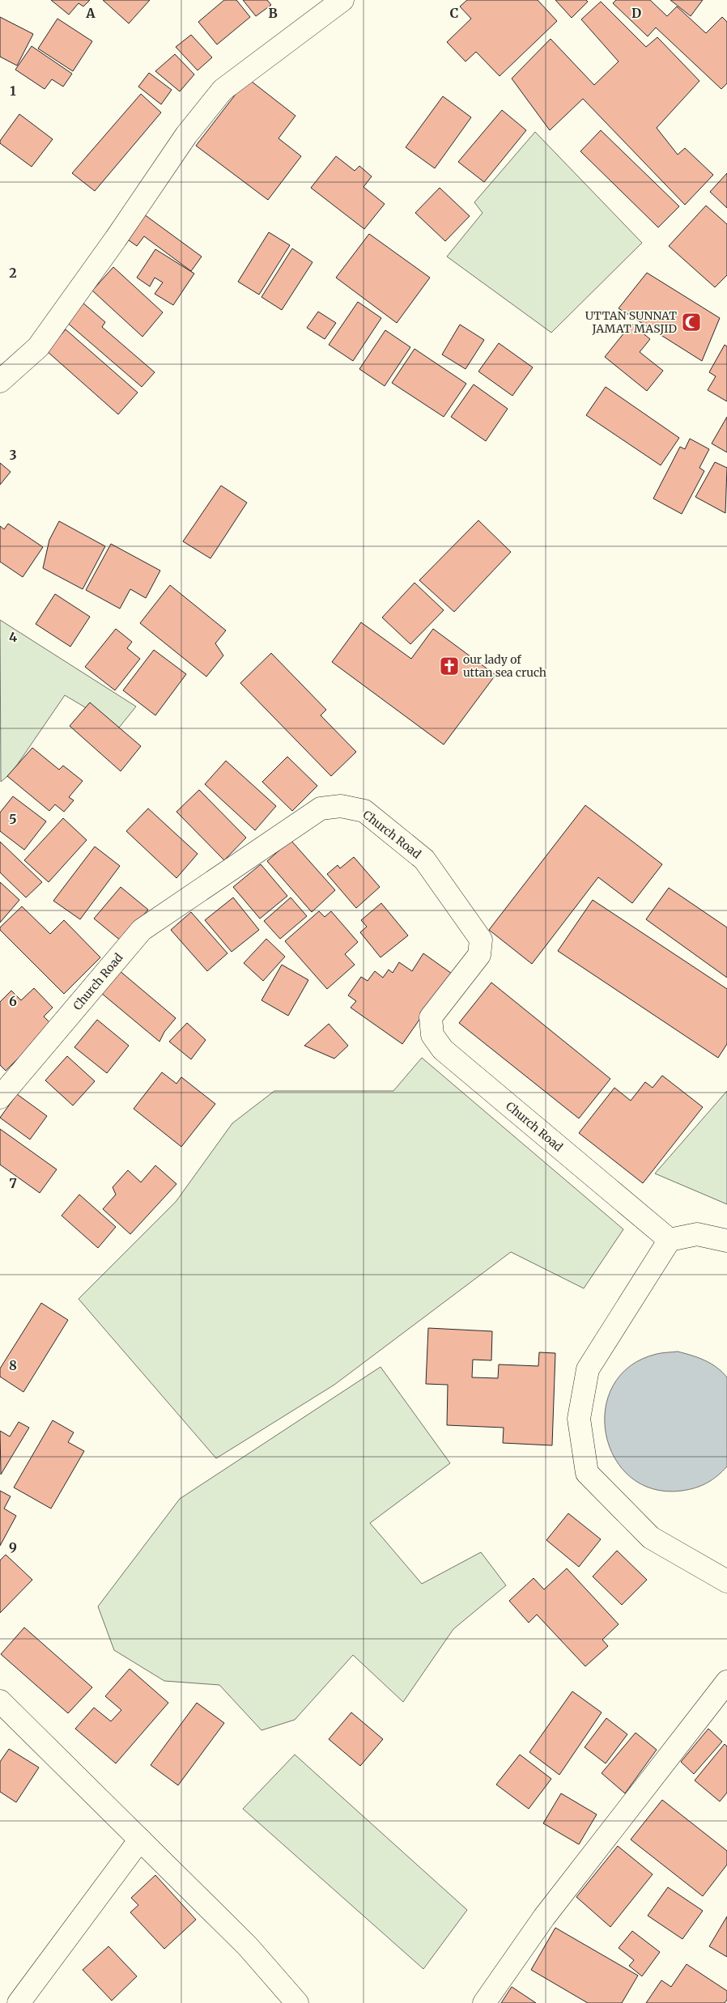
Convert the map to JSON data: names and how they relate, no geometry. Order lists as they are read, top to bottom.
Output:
{
  "streets": {
    "street": ["Church Road"]
  },
  "places": {
    "mosque": ["UTTAN SUNNAT JAMAT MASJID"],
    "church": ["our lady of uttan sea cruch"]
  },
  "grid": {
    "columns": [
      "A",
      "B",
      "C",
      "D"
    ],
    "rows": [
      "1",
      "2",
      "3",
      "4",
      "5",
      "6",
      "7",
      "8",
      "9"
    ]
  }
}
